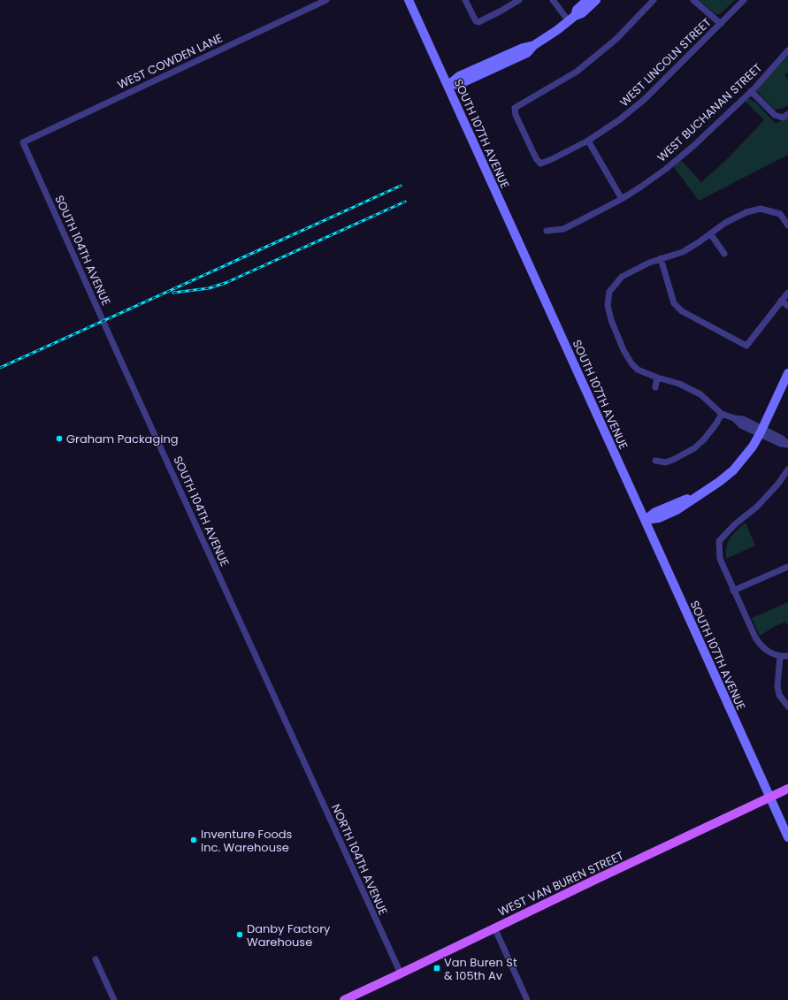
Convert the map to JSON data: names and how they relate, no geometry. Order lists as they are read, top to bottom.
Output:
{
  "streets": {
    "main road": ["SOUTH 107TH AVENUE", "WEST VAN BUREN STREET"],
    "street": [
      "WEST COWDEN LANE",
      "WEST LINCOLN STREET",
      "WEST BUCHANAN STREET",
      "SOUTH 104TH AVENUE",
      "NORTH 104TH AVENUE"
    ]
  },
  "crossings": [
    ["WEST COWDEN LANE", "SOUTH 104TH AVENUE"],
    ["SOUTH 107TH AVENUE", "WEST VAN BUREN STREET"],
    ["SOUTH 104TH AVENUE", "NORTH 104TH AVENUE"],
    ["NORTH 104TH AVENUE", "WEST VAN BUREN STREET"]
  ],
  "places": {
    "other": ["Graham Packaging", "Inventure Foods Inc. Warehouse", "Danby Factory Warehouse"],
    "transit": ["Van Buren St & 105th Av"]
  }
}
